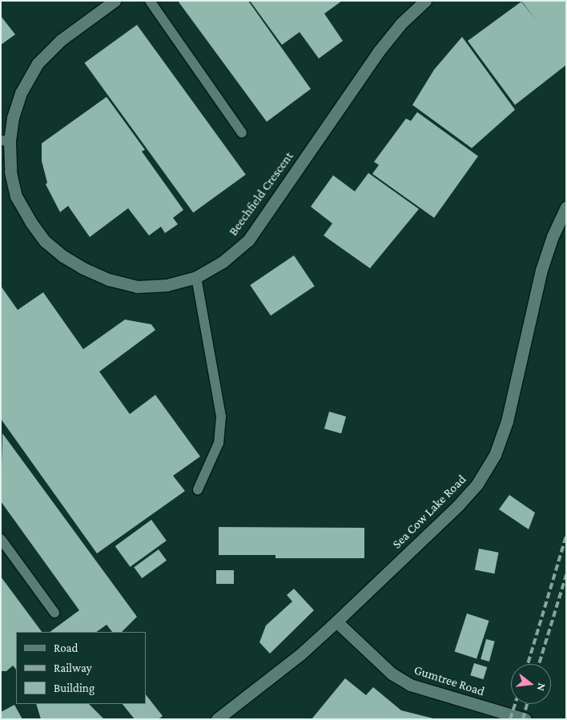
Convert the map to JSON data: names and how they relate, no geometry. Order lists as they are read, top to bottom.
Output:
{
  "streets": {
    "street": ["Beechfield Crescent", "Sea Cow Lake Road", "Gumtree Road"]
  },
  "crossings": [
    ["Sea Cow Lake Road", "Gumtree Road"]
  ],
  "legend": ["Road", "Railway", "Building"],
  "north": "right"
}
